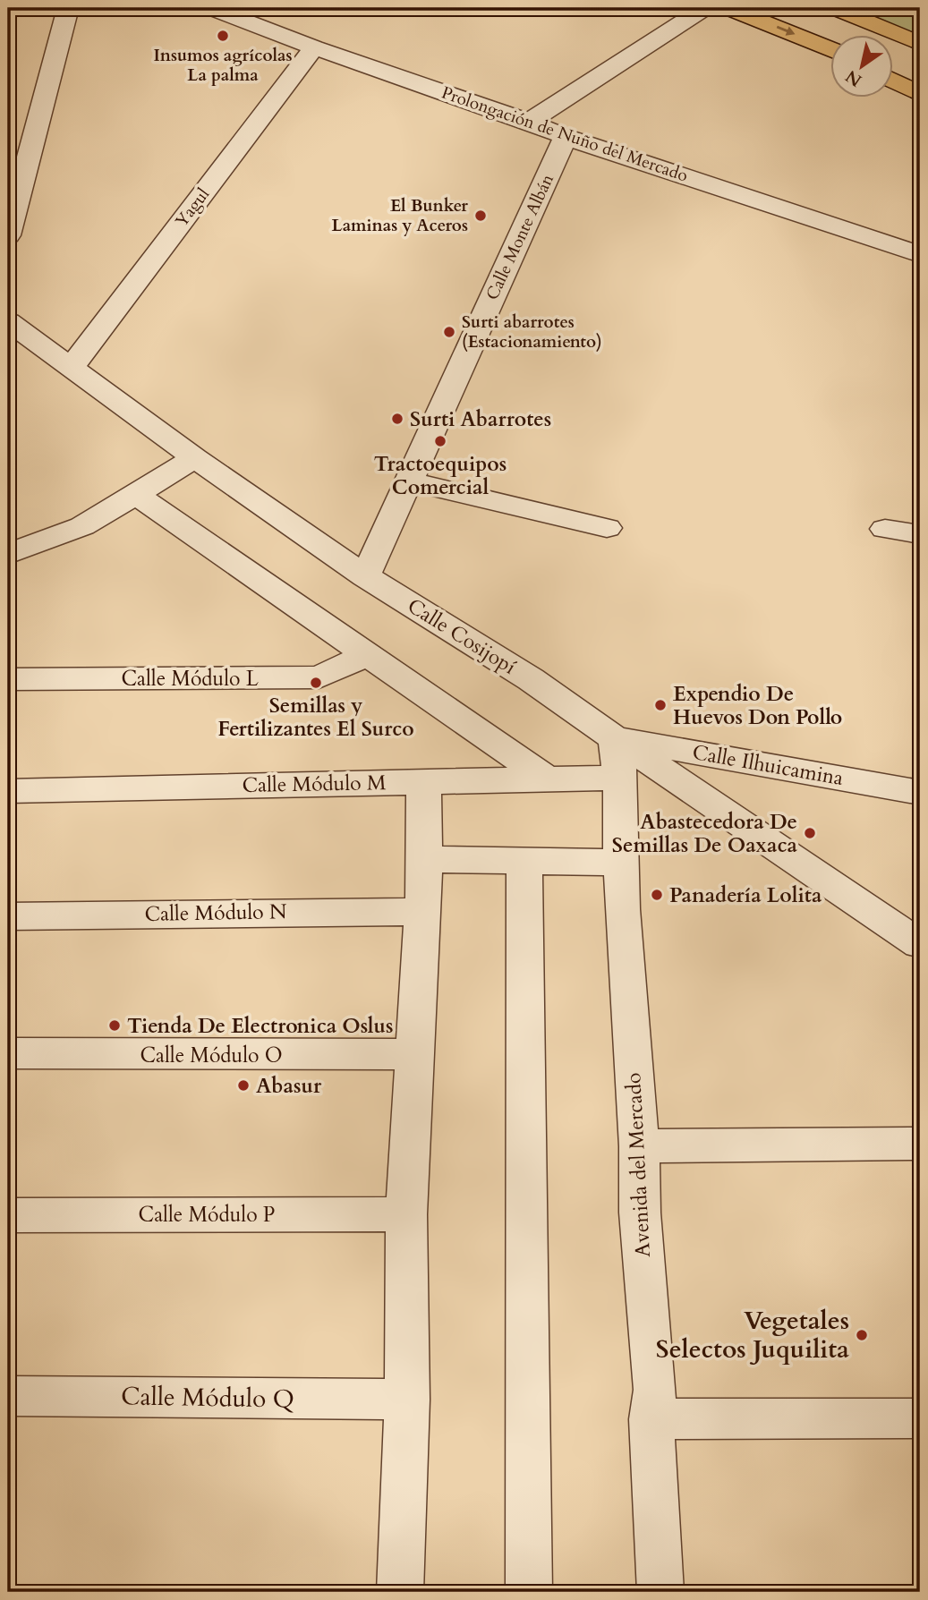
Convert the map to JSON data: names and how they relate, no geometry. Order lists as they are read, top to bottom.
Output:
{
  "streets": {
    "street": [
      "Prolongación de Nuño del Mercado",
      "Yagul",
      "Calle Monte Albán",
      "Calle Cosijopí",
      "Calle Módulo L",
      "Calle Ilhuicamina",
      "Calle Módulo M",
      "Calle Módulo N",
      "Calle Módulo O",
      "Avenida del Mercado",
      "Calle Módulo P",
      "Calle Módulo Q"
    ]
  },
  "crossings": [
    ["Prolongación de Nuño del Mercado", "Yagul"],
    ["Prolongación de Nuño del Mercado", "Calle Monte Albán"],
    ["Yagul", "Calle Cosijopí"],
    ["Calle Monte Albán", "Calle Cosijopí"],
    ["Calle Cosijopí", "Calle Ilhuicamina"],
    ["Calle Cosijopí", "Avenida del Mercado"],
    ["Calle Ilhuicamina", "Avenida del Mercado"],
    ["Calle Módulo M", "Avenida del Mercado"]
  ],
  "places": [
    "Insumos agrícolas La palma",
    "El Bunker Laminas y Aceros",
    "Surti abarrotes (Estacionamiento)",
    "Surti Abarrotes",
    "Tractoequipos Comercial",
    "Semillas y Fertilizantes El Surco",
    "Expendio De Huevos Don Pollo",
    "Abastecedora De Semillas De Oaxaca",
    "Panadería Lolita",
    "Tienda De Electronica Oslus",
    "Abasur",
    "Vegetales Selectos Juquilita"
  ],
  "north": "bottom left"
}
